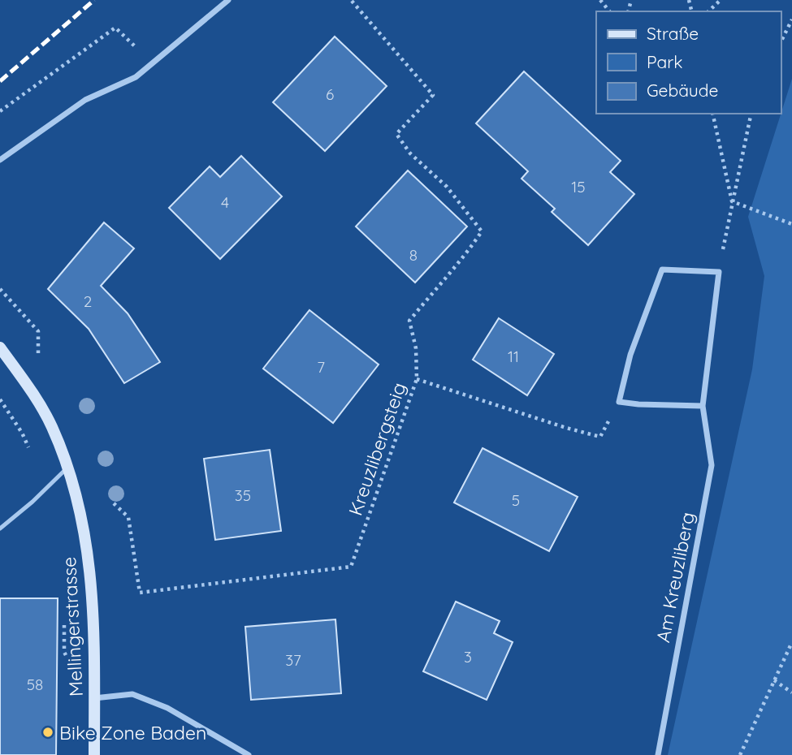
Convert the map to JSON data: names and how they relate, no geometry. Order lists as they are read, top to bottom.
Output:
{
  "streets": {
    "main road": ["Mellingerstrasse"],
    "street": ["Am Kreuzliberg"],
    "path": ["Kreuzlibergsteig"]
  },
  "places": ["Bike Zone Baden"],
  "house_numbers": [
    "6",
    "15",
    "4",
    "8",
    "2",
    "11",
    "7",
    "35",
    "5",
    "3",
    "37",
    "58"
  ],
  "legend": ["Straße", "Park", "Gebäude"]
}
